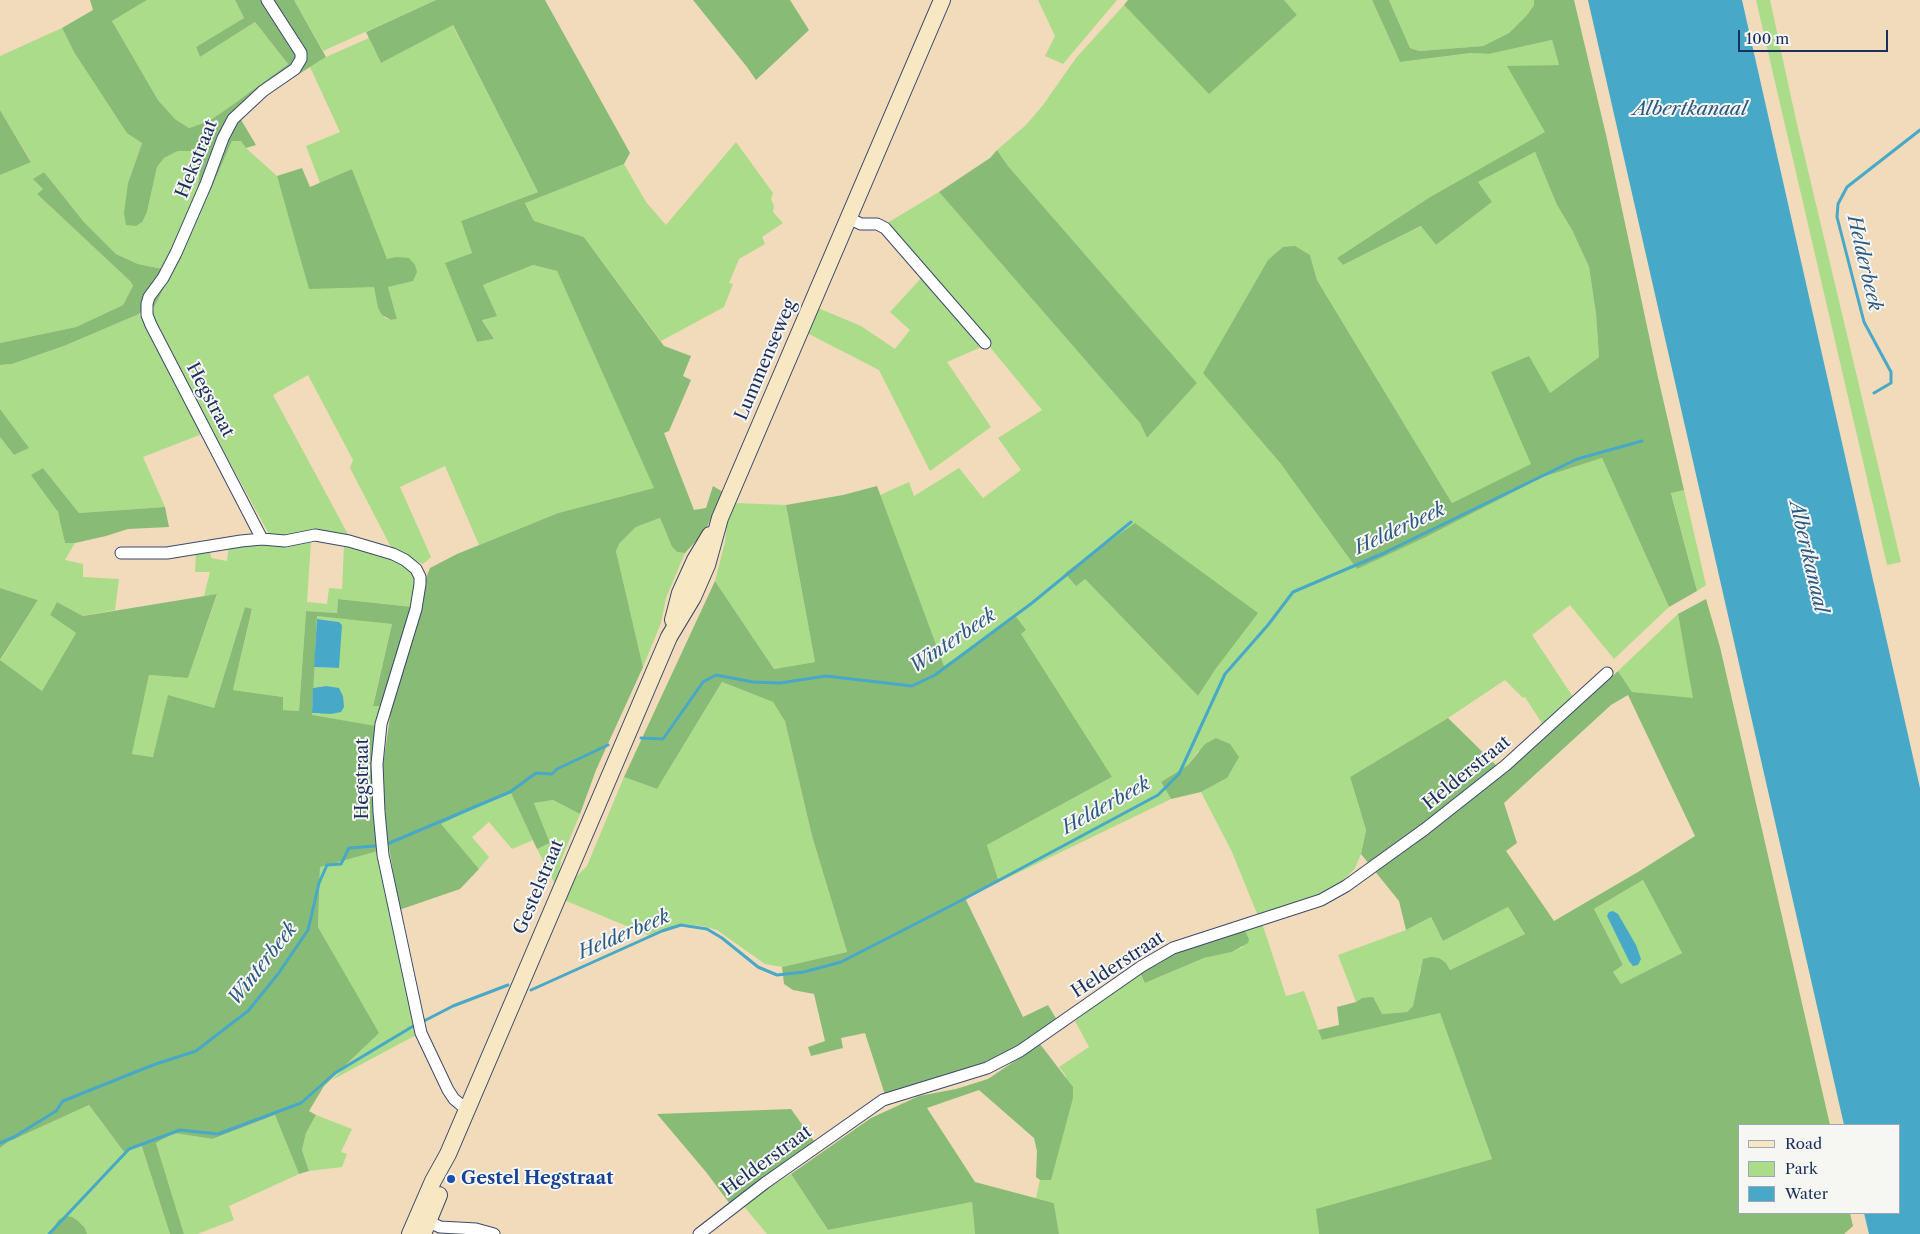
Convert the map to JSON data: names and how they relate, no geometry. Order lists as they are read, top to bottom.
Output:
{
  "streets": {
    "main road": ["Lummenseweg", "Gestelstraat"],
    "street": ["Hekstraat", "Hegstraat", "Helderstraat"]
  },
  "crossings": [
    ["Hekstraat", "Hegstraat"],
    ["Lummenseweg", "Gestelstraat"],
    ["Hegstraat", "Gestelstraat"]
  ],
  "water": ["Albertkanaal", "Helderbeek", "Winterbeek"],
  "places": ["Gestel Hegstraat"],
  "legend": ["Road", "Park", "Water"],
  "scale_bar": "100 m"
}
